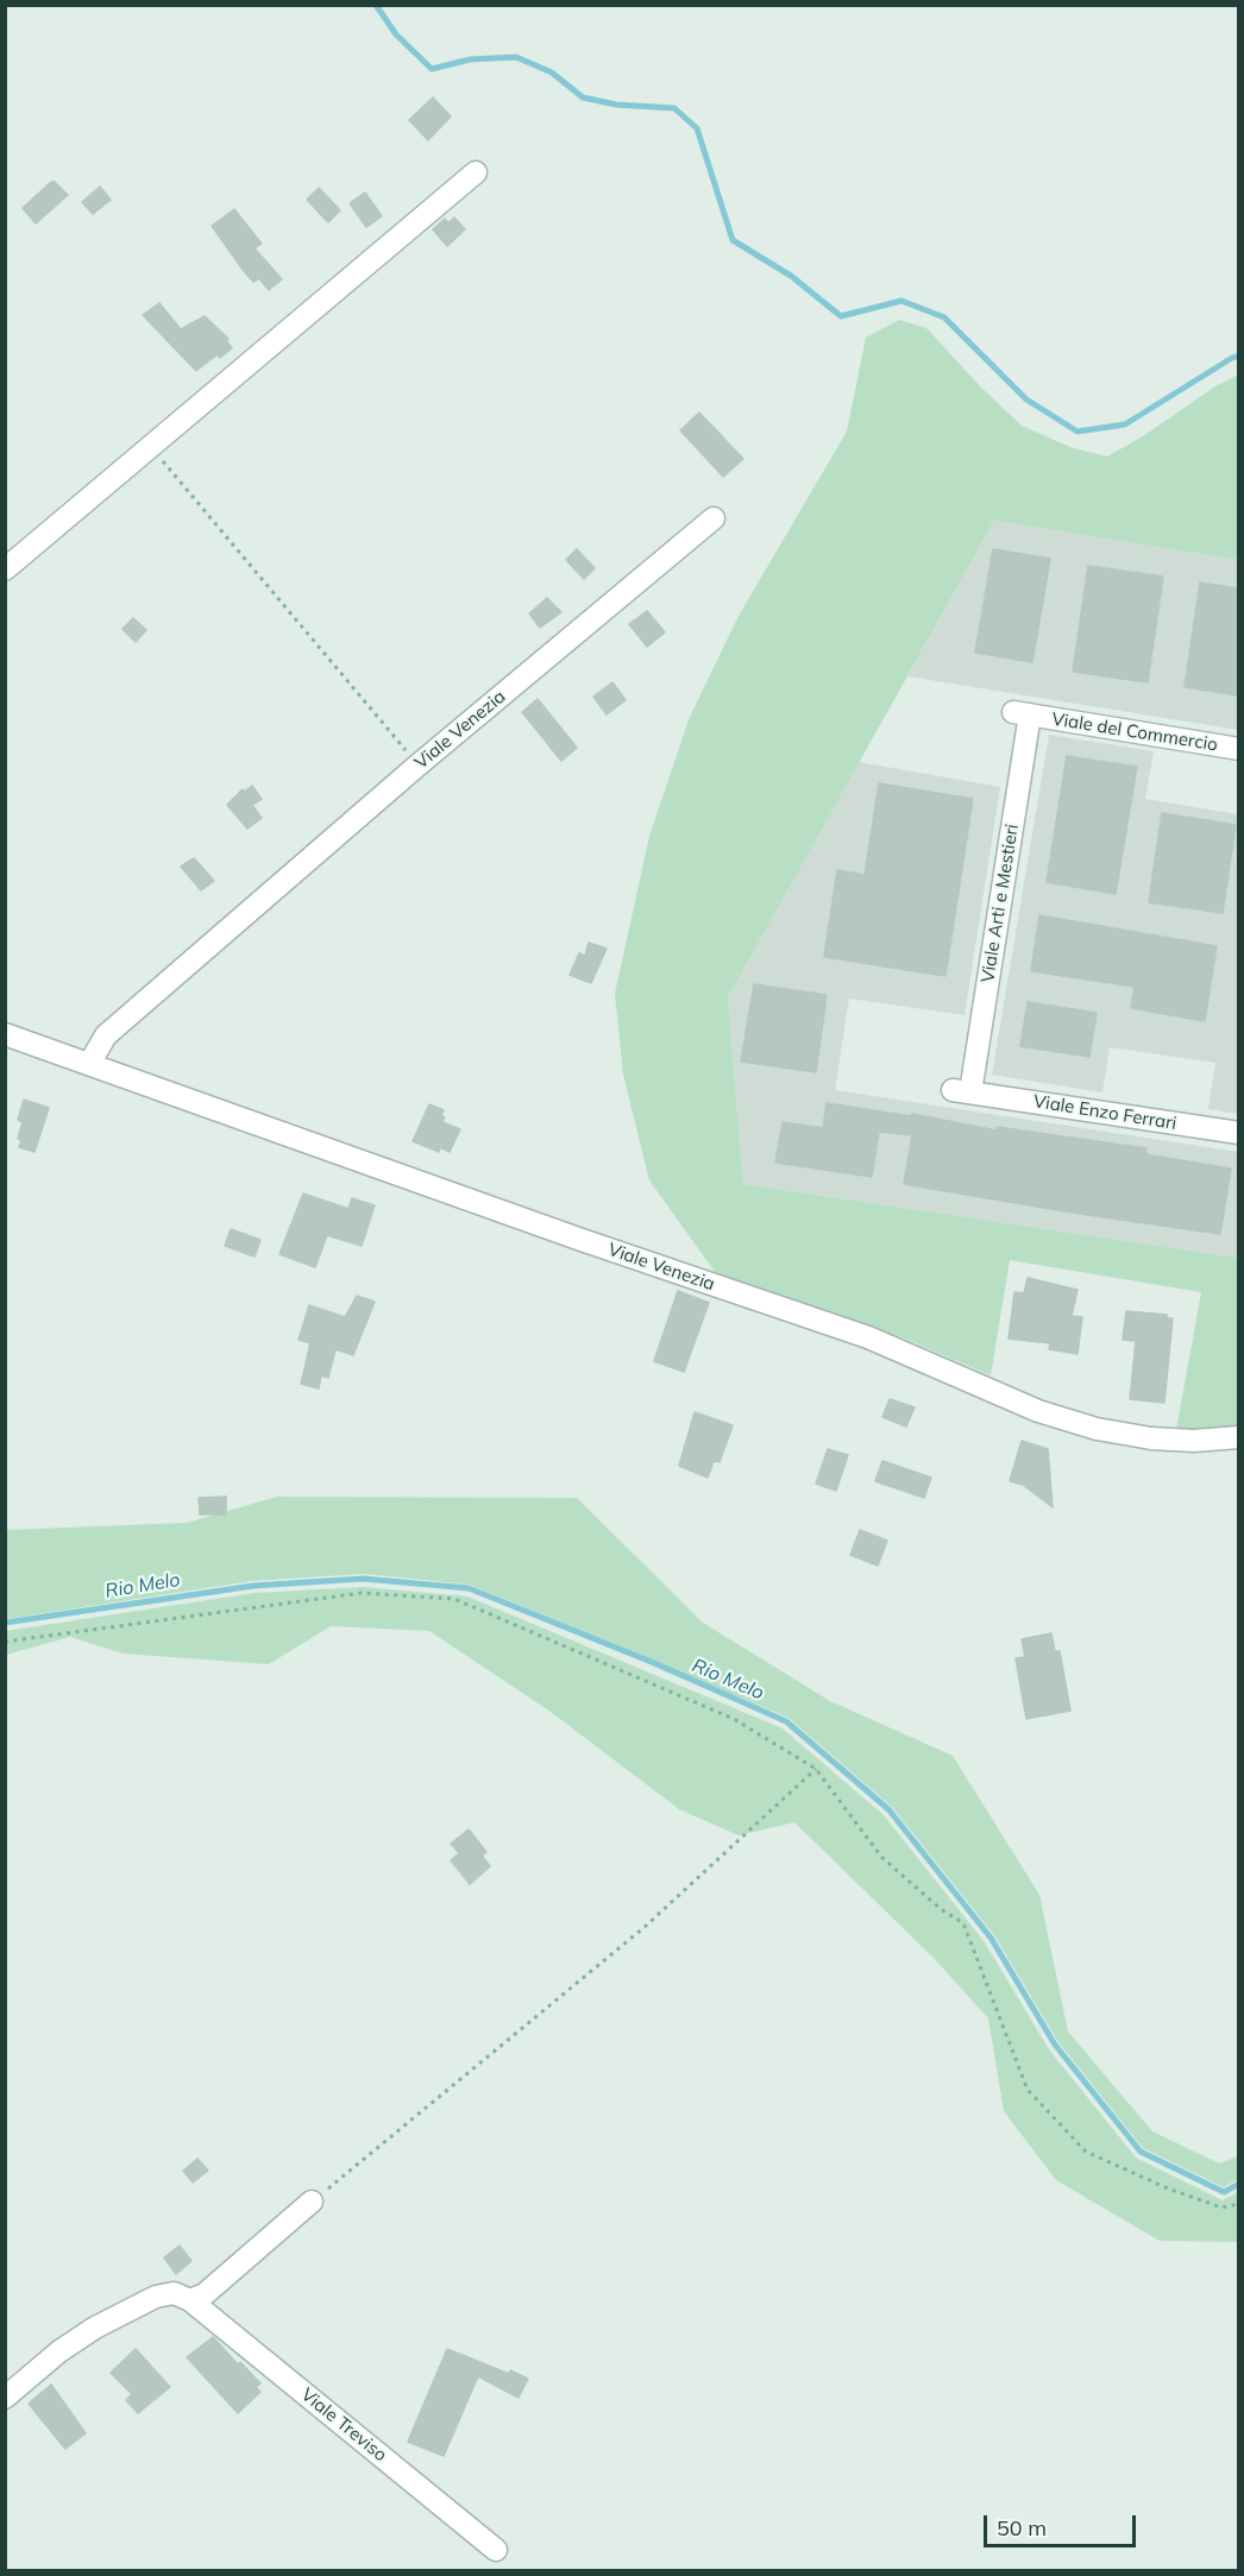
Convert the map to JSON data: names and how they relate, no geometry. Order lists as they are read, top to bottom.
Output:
{
  "streets": {
    "street": [
      "Viale Venezia",
      "Viale del Commercio",
      "Viale Arti e Mestieri",
      "Viale Enzo Ferrari",
      "Viale Treviso"
    ]
  },
  "crossings": [
    ["Viale del Commercio", "Viale Arti e Mestieri"],
    ["Viale Arti e Mestieri", "Viale Enzo Ferrari"]
  ],
  "water": ["Rio Melo"],
  "scale_bar": "50 m"
}
